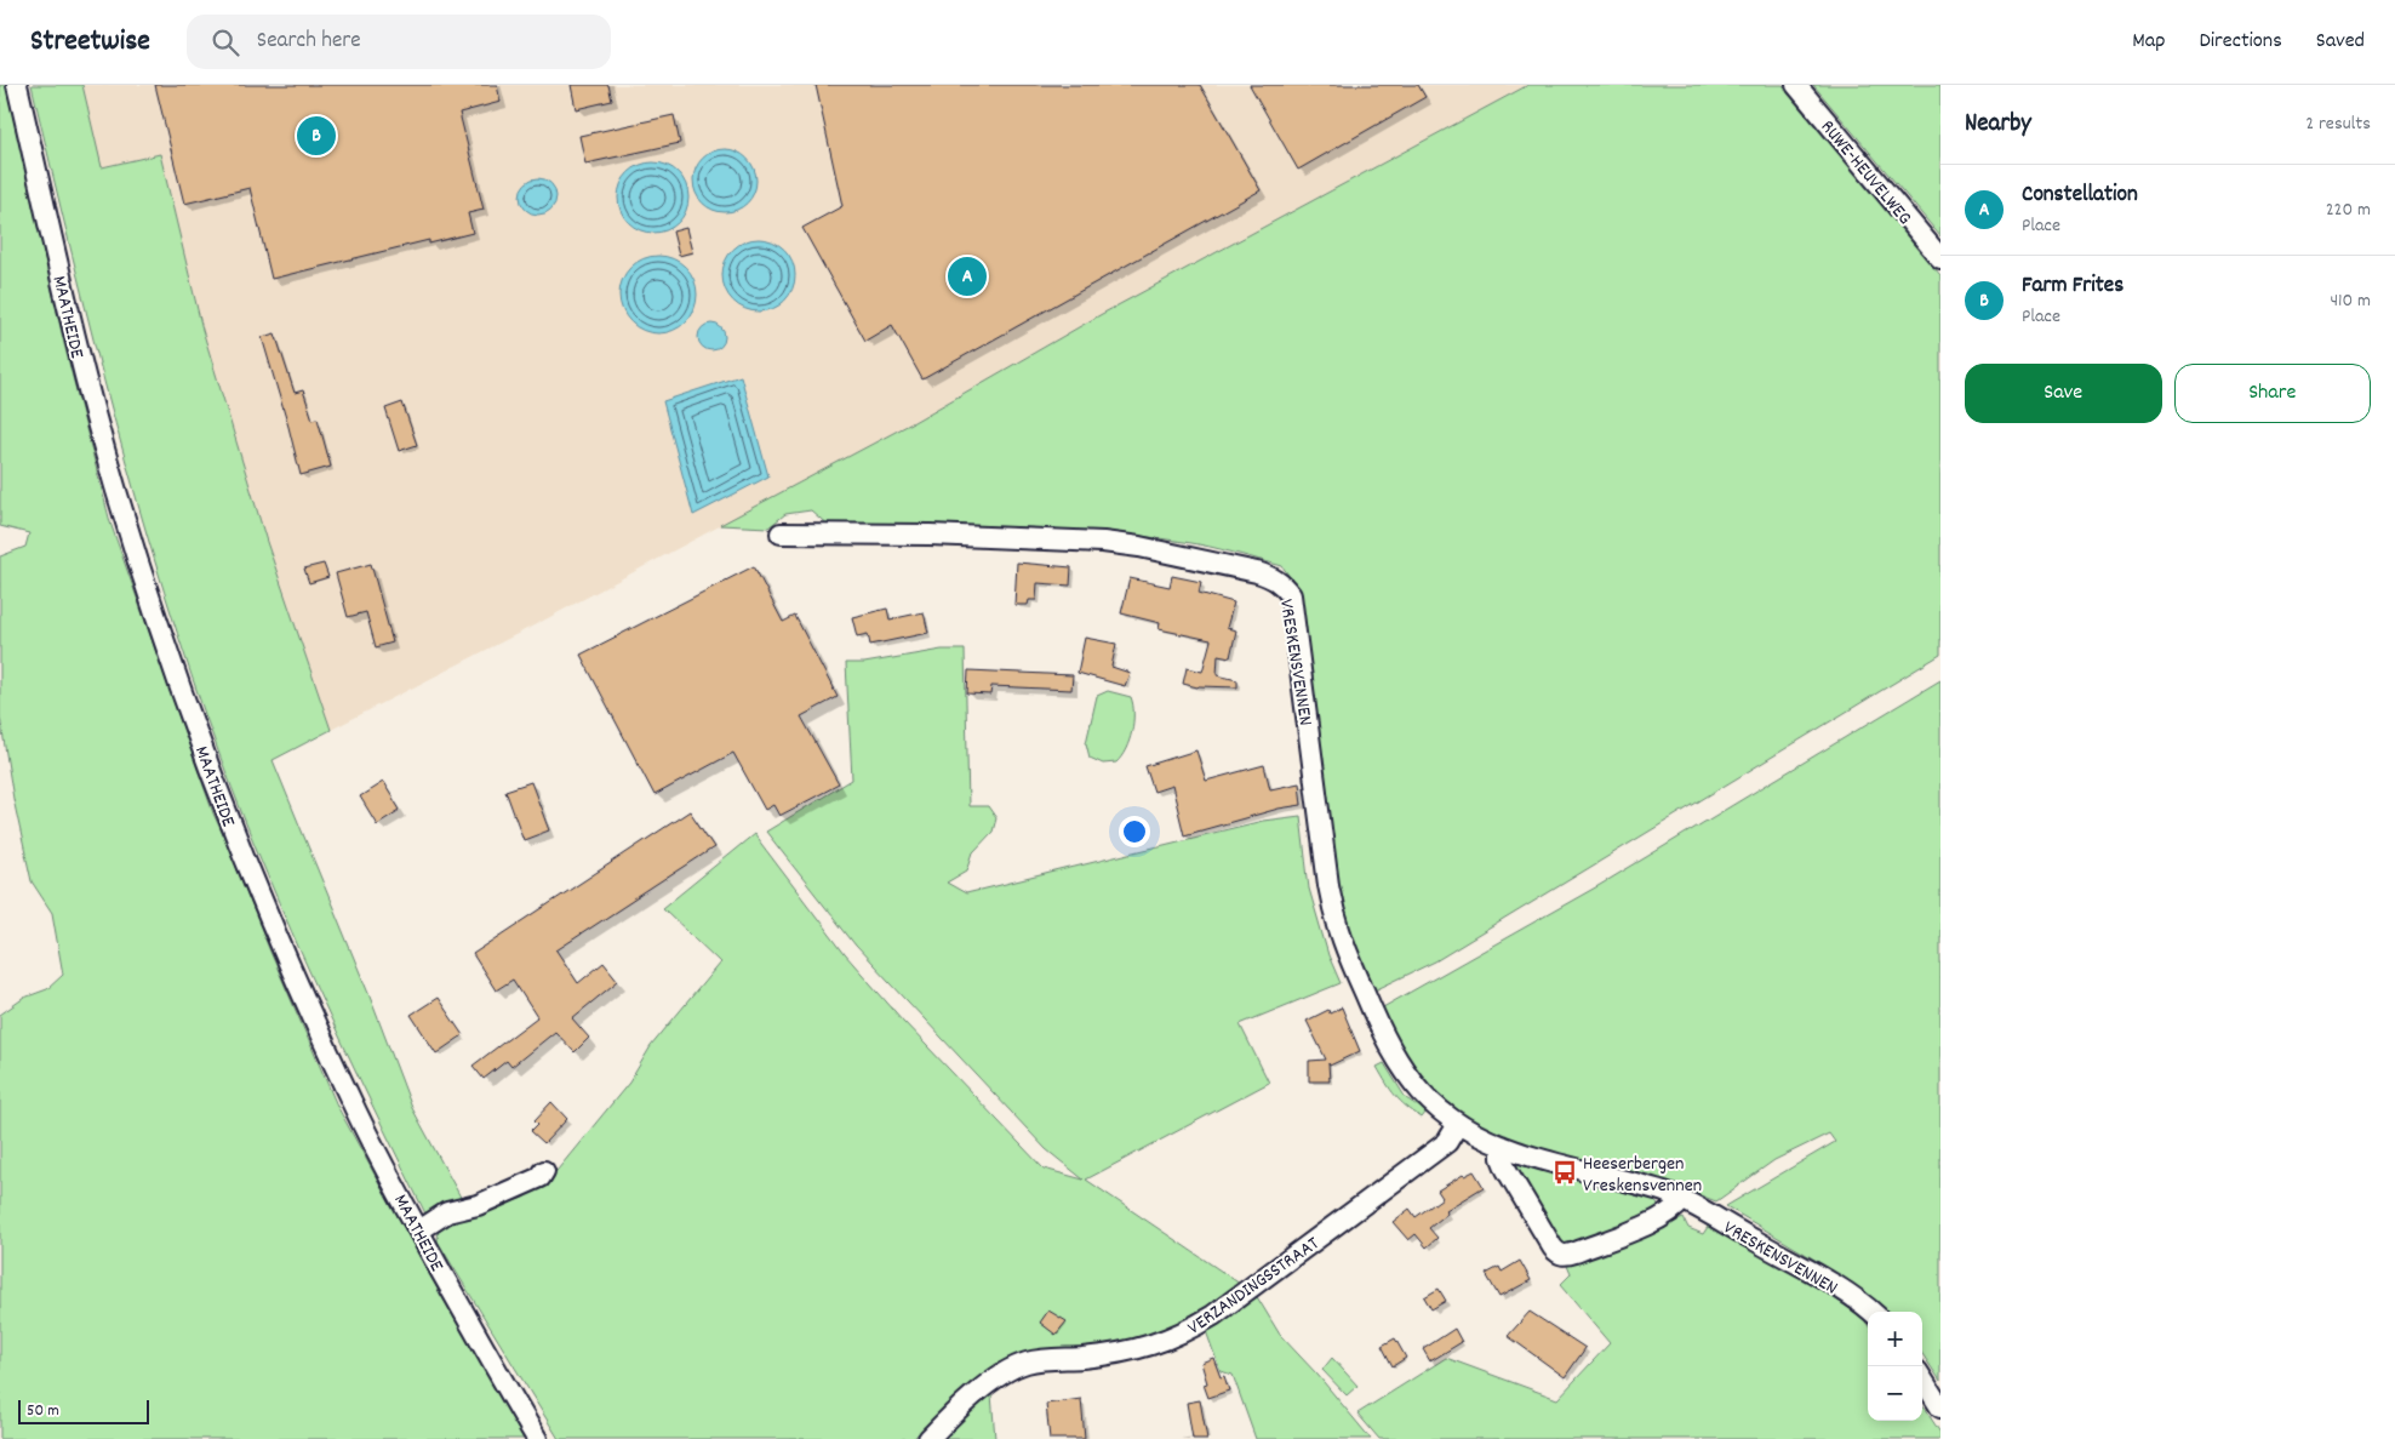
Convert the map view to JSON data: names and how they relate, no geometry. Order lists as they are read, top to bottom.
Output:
{
  "streets": {
    "street": [
      "RUWE-HEUVELWEG",
      "MAATHEIDE",
      "VRESKENSVENNEN",
      "VERZANDINGSSTRAAT"
    ]
  },
  "crossings": [
    ["VRESKENSVENNEN", "VERZANDINGSSTRAAT"]
  ],
  "places": {
    "bus stop": ["Heeserbergen Vreskensvennen"]
  },
  "scale_bar": "50 m",
  "page": {
    "header": "Streetwise",
    "search": "Search here",
    "nav": ["Map", "Directions", "Saved"],
    "heading": ["Nearby", "2 results"],
    "pins": ["B", "A"],
    "list": [
      {
        "mark": "A",
        "name": "Constellation",
        "note": "Place",
        "value": "220 m"
      },
      {
        "mark": "B",
        "name": "Farm Frites",
        "note": "Place",
        "value": "410 m"
      }
    ],
    "buttons": ["Save", "Share"],
    "map_buttons": ["+", "−"],
    "scale": "50 m"
  }
}
